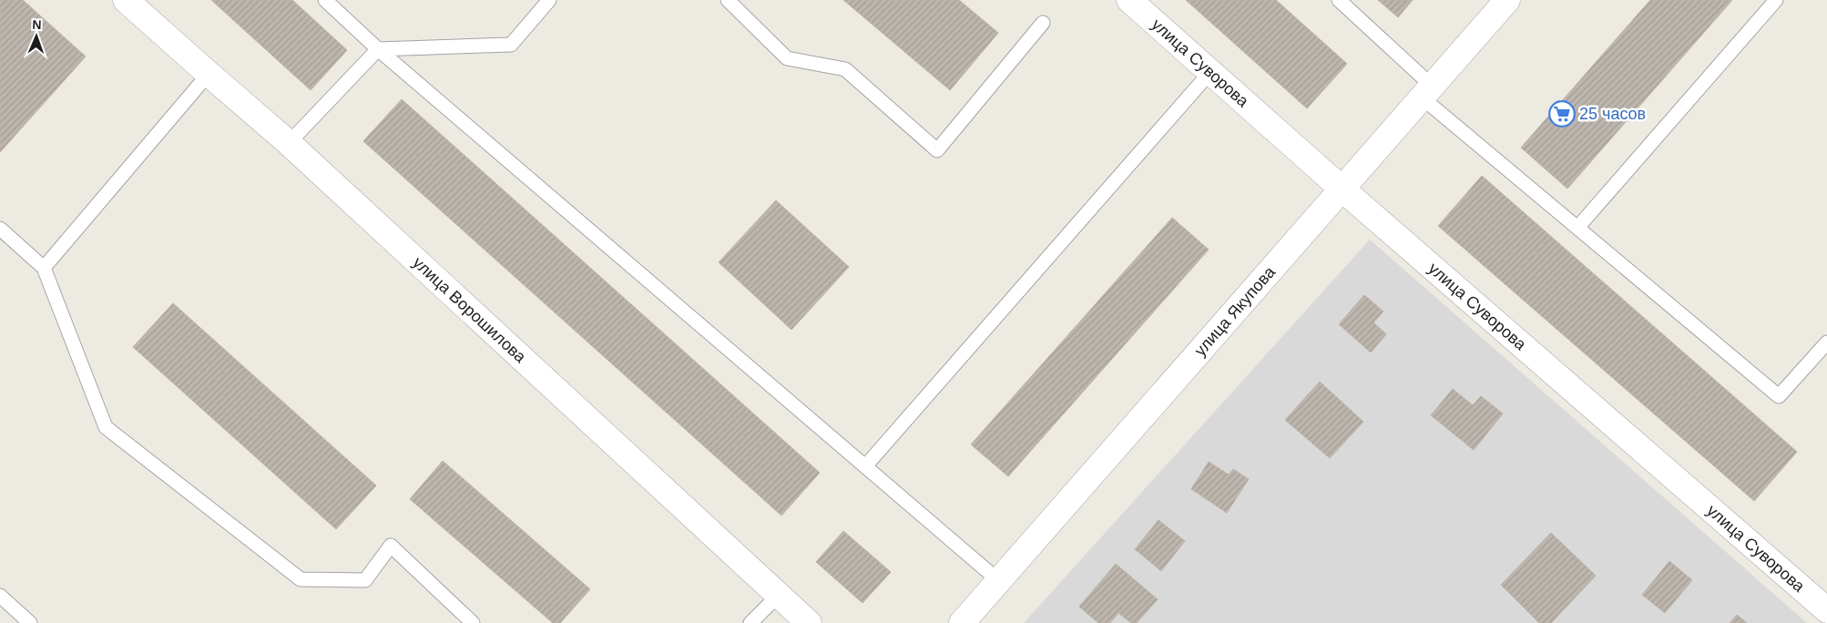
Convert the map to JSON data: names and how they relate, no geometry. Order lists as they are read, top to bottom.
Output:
{
  "streets": {
    "street": ["улица Суворова", "улица Ворошилова", "улица Якупова"]
  },
  "crossings": [
    ["улица Суворова", "улица Якупова"]
  ],
  "places": {
    "supermarket": ["25 часов"]
  },
  "north": "top"
}
